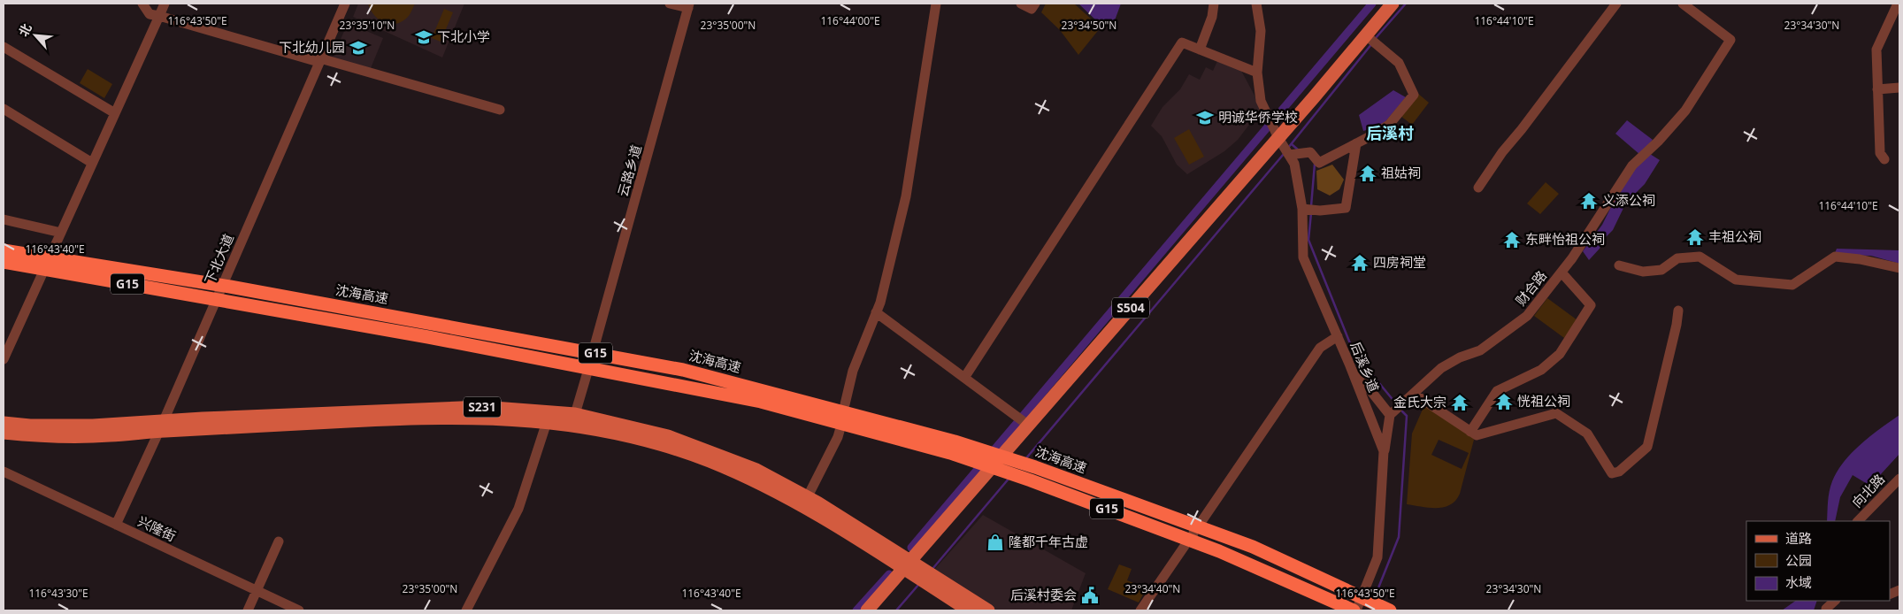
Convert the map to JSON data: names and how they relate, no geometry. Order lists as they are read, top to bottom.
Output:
{
  "streets": {
    "highway": ["G15", "沈海高速"],
    "main road": ["S504", "S231"],
    "street": [
      "云路乡道",
      "下北大道",
      "财合路",
      "后溪乡道",
      "向北路",
      "兴隆街"
    ]
  },
  "crossings": [
    ["下北大道", "S231"],
    ["下北大道", "兴隆街"],
    ["沈海高速", "后溪乡道"],
    ["S504", "后溪乡道"],
    ["S504", "S231"]
  ],
  "districts": ["后溪村"],
  "places": {
    "school or university": ["下北小学", "下北幼儿园", "明诚华侨学校"],
    "temple": [
      "祖姑祠",
      "义添公祠",
      "丰祖公祠",
      "东畔怡祖公祠",
      "四房祠堂",
      "恍祖公祠",
      "金氏大宗"
    ],
    "shop": ["隆都千年古虚"],
    "public building": ["后溪村委会"]
  },
  "legend": ["道路", "公园", "水域"],
  "north": "top left",
  "coordinates": [
    "116°43'50\"E",
    "116°44'00\"E",
    "116°44'10\"E",
    "23°35'10\"N",
    "23°35'00\"N",
    "23°34'50\"N",
    "23°34'30\"N",
    "116°43'40\"E",
    "23°34'40\"N",
    "116°43'30\"E"
  ]
}
